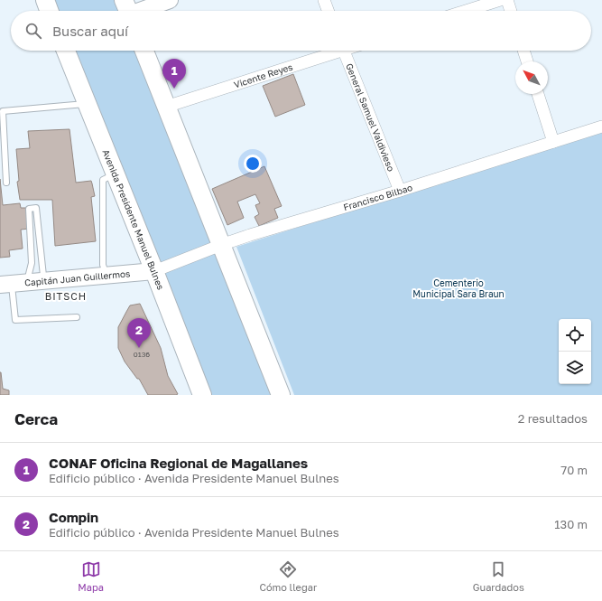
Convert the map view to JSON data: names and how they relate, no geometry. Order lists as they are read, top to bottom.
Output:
{
  "streets": {
    "main road": ["Avenida Presidente Manuel Bulnes"],
    "street": [
      "Vicente Reyes",
      "General Samuel Valdivieso",
      "Francisco Bilbao",
      "Capitán Juan Guillermos"
    ]
  },
  "crossings": [
    ["General Samuel Valdivieso", "Francisco Bilbao"],
    ["Francisco Bilbao", "Avenida Presidente Manuel Bulnes"],
    ["Francisco Bilbao", "Capitán Juan Guillermos"],
    ["Avenida Presidente Manuel Bulnes", "Capitán Juan Guillermos"]
  ],
  "districts": ["BITSCH"],
  "parks": ["Cementerio Municipal Sara Braun"],
  "house_numbers": ["0136"],
  "north": "top left",
  "page": {
    "search": "Buscar aquí",
    "pins": ["1", "2"],
    "heading": ["Cerca", "2 resultados"],
    "list": [
      {
        "mark": "1",
        "name": "CONAF Oficina Regional de Magallanes",
        "note": "Edificio público · Avenida Presidente Manuel Bulnes",
        "value": "70 m"
      },
      {
        "mark": "2",
        "name": "Compin",
        "note": "Edificio público · Avenida Presidente Manuel Bulnes",
        "value": "130 m"
      }
    ],
    "nav": ["Mapa", "Cómo llegar", "Guardados"]
  }
}
